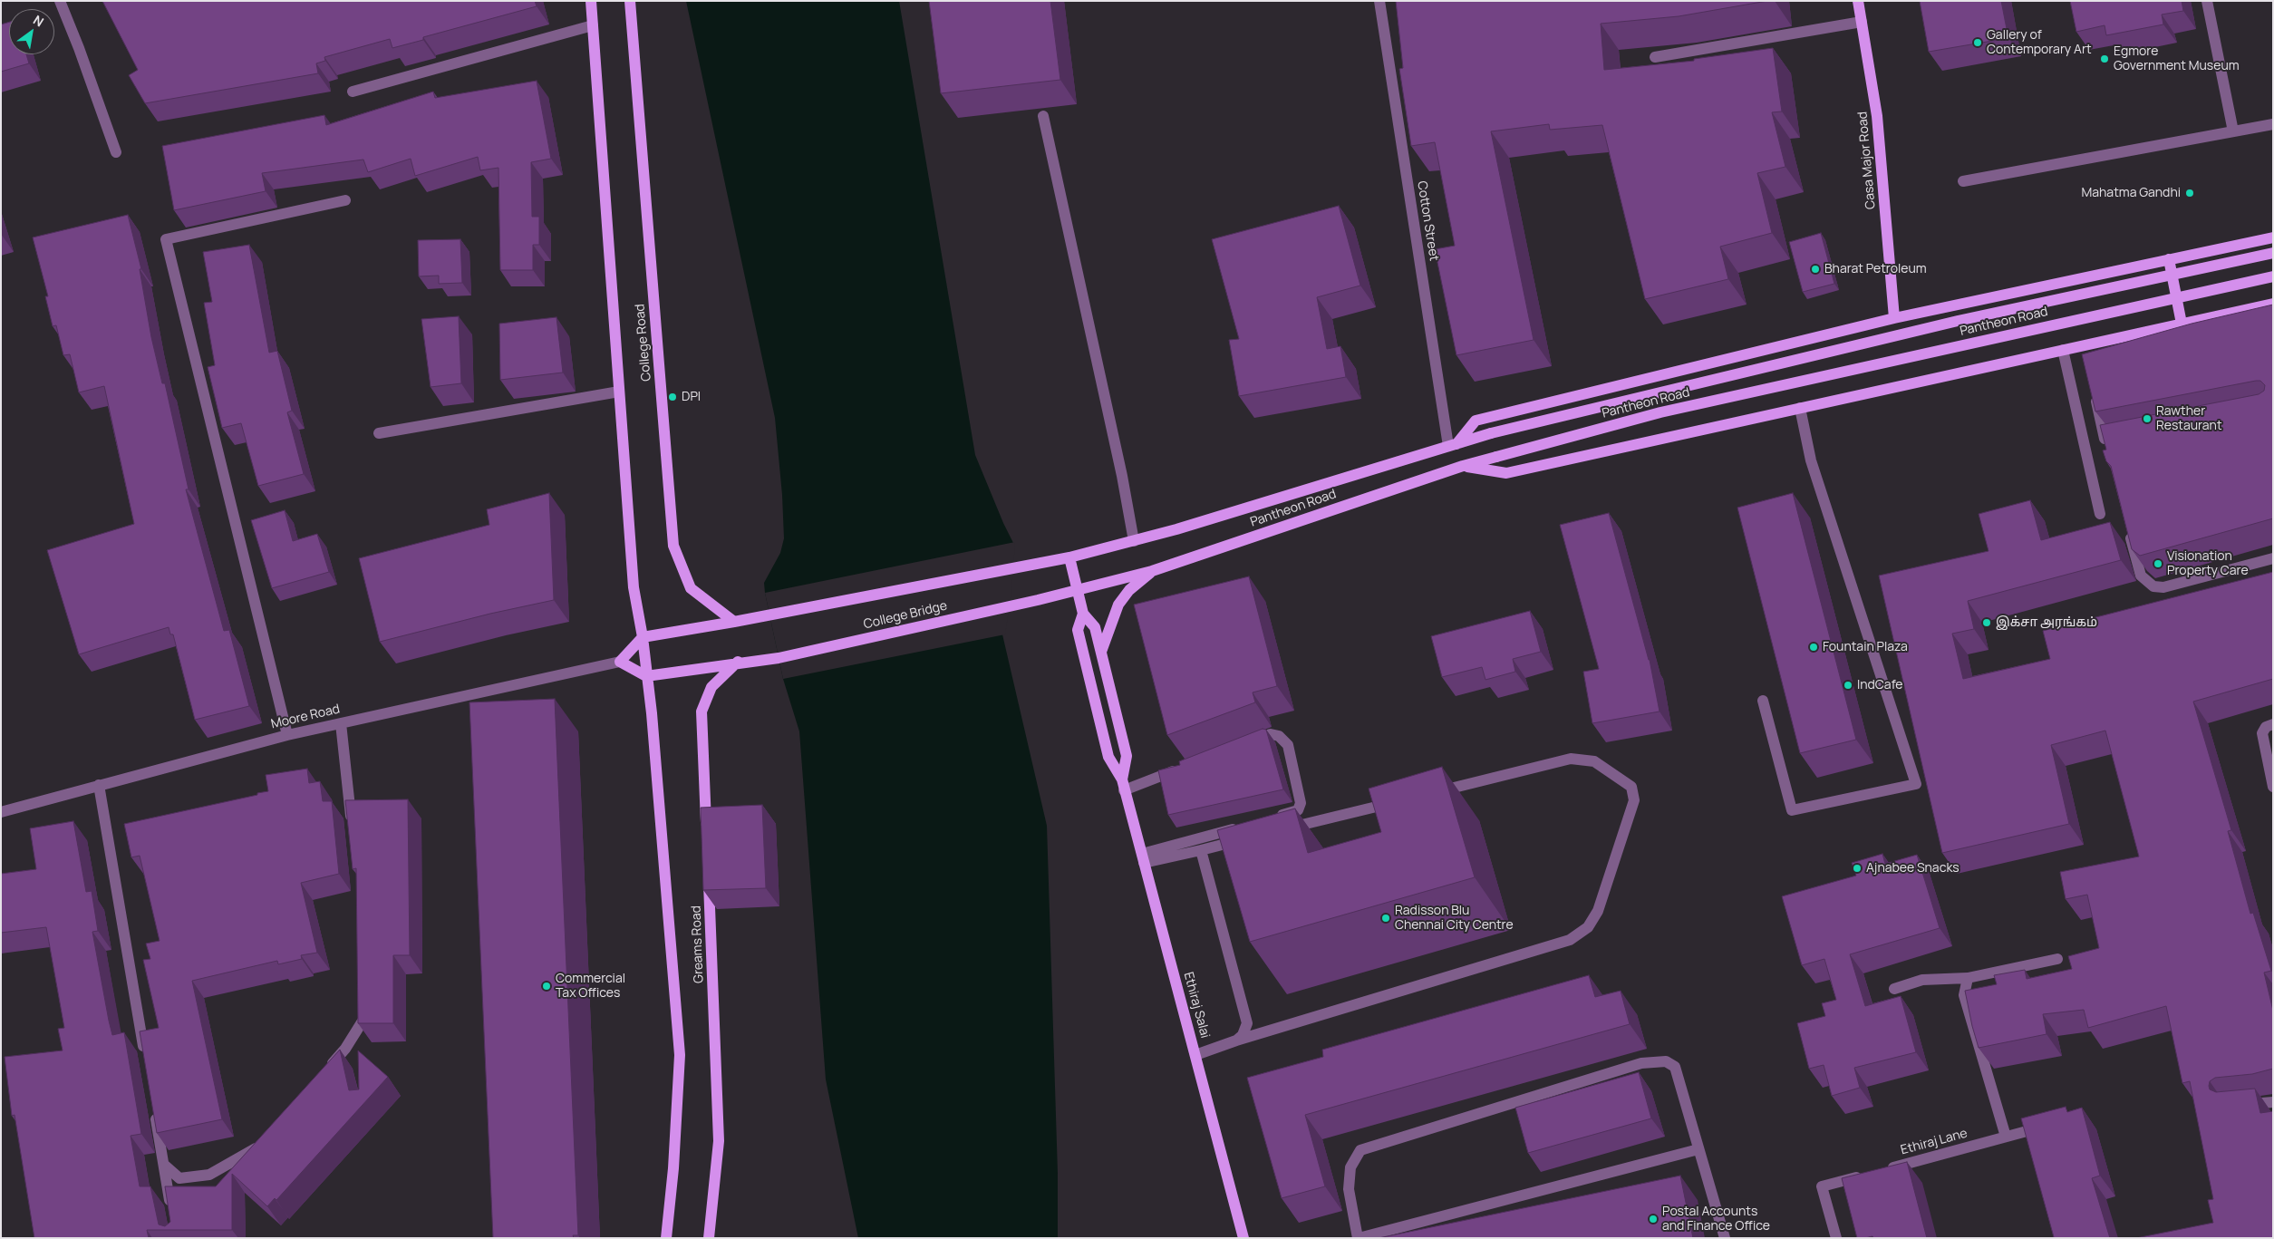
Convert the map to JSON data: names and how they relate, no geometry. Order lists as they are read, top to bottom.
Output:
{
  "streets": {
    "main road": [
      "Casa Major Road",
      "Pantheon Road",
      "College Road",
      "College Bridge",
      "Greams Road",
      "Ethiraj Salai"
    ],
    "street": ["Cotton Street", "Moore Road", "Ethiraj Lane"]
  },
  "crossings": [
    ["Cotton Street", "College Bridge"],
    ["Pantheon Road", "College Bridge"],
    ["Pantheon Road", "Ethiraj Salai"],
    ["College Road", "College Bridge"],
    ["College Bridge", "Greams Road"],
    ["College Bridge", "Ethiraj Salai"]
  ],
  "places": [
    "Gallery of Contemporary Art",
    "Egmore Government Museum",
    "Mahatma Gandhi",
    "Bharat Petroleum",
    "DPI",
    "Rawther Restaurant",
    "Visionation Property Care",
    "இக்சா அரங்கம்",
    "Fountain Plaza",
    "IndCafe",
    "Ajnabee Snacks",
    "Radisson Blu Chennai City Centre",
    "Commercial Tax Offices",
    "Postal Accounts and Finance Office"
  ],
  "north": "top right"
}
